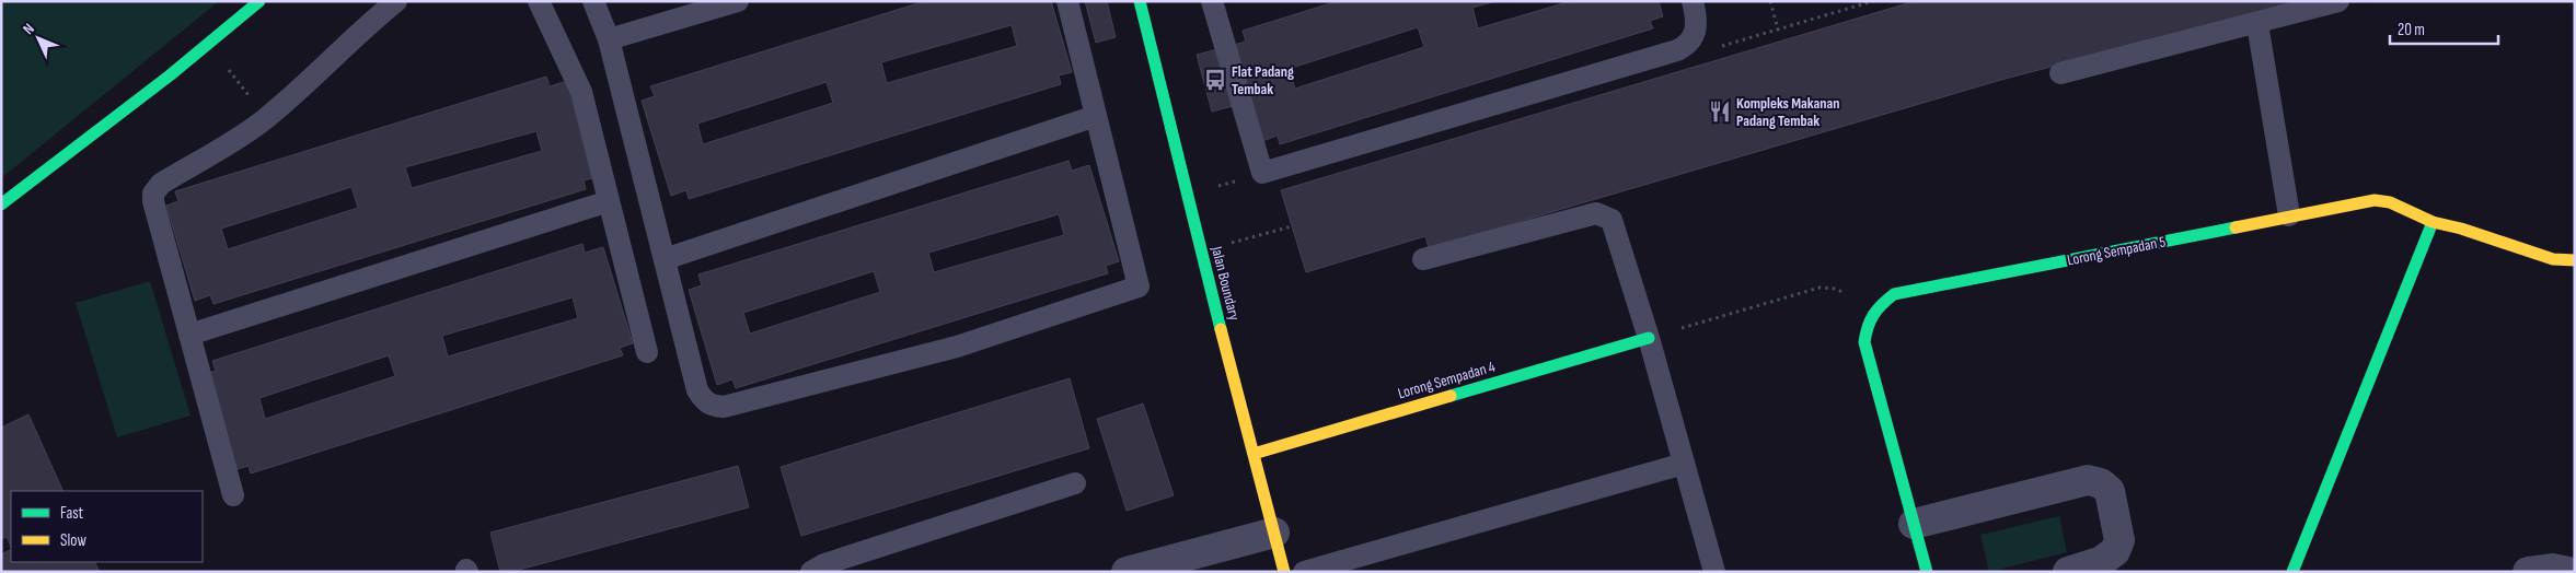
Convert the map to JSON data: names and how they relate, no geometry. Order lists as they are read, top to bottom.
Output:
{
  "streets": {
    "street": ["Lorong Sempadan 5", "Jalan Boundary", "Lorong Sempadan 4"]
  },
  "crossings": [
    ["Jalan Boundary", "Lorong Sempadan 4"]
  ],
  "places": {
    "bus stop": ["Flat Padang Tembak"],
    "restaurant": ["Kompleks Makanan Padang Tembak"]
  },
  "legend": ["Fast", "Slow"],
  "scale_bar": "20 m",
  "north": "top left"
}
